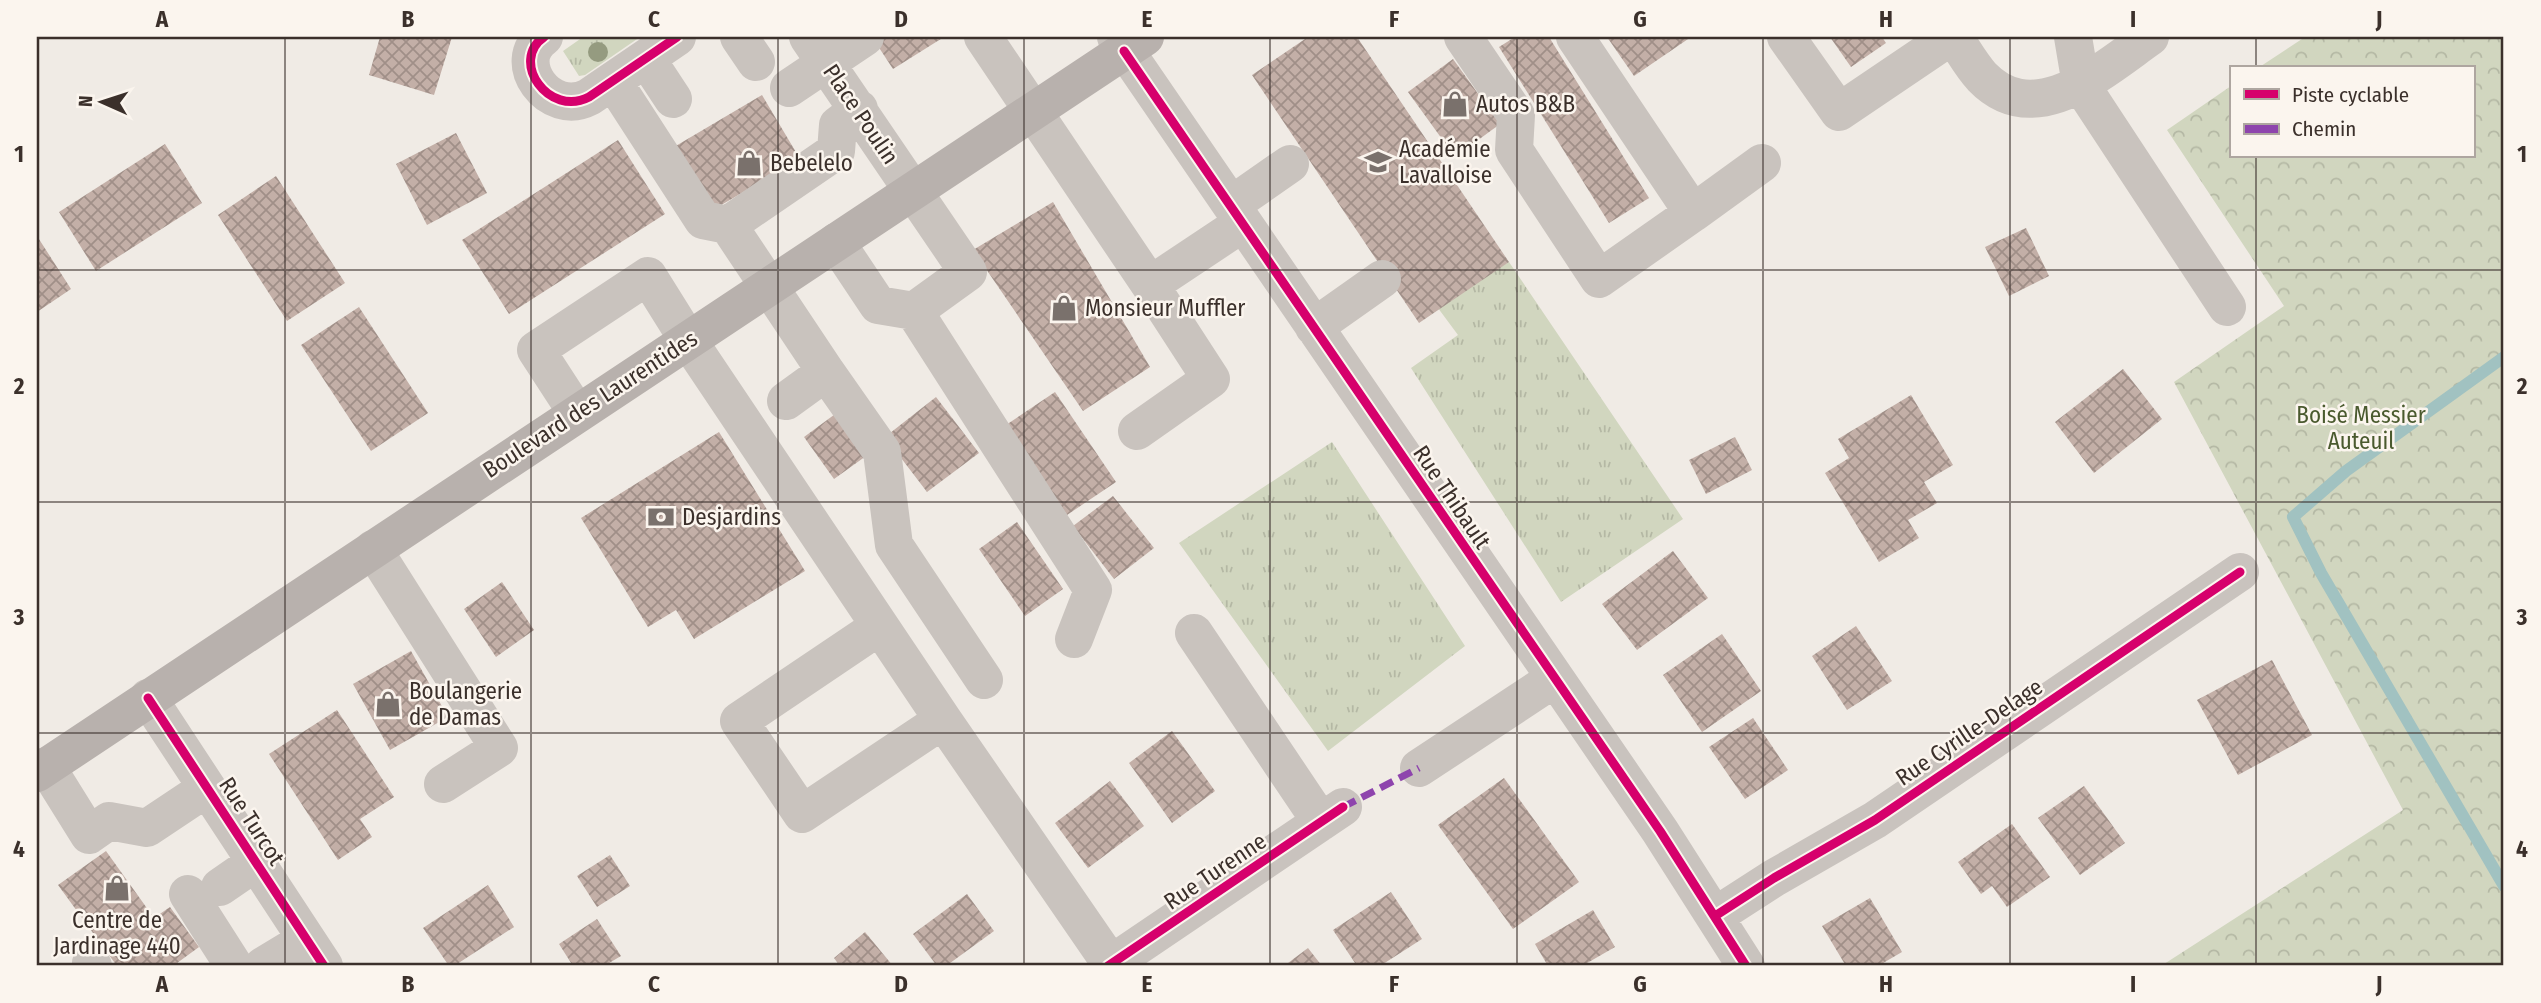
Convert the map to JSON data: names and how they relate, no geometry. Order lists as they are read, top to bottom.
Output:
{
  "streets": {
    "main road": ["Boulevard des Laurentides"],
    "street": [
      "Place Poulin",
      "Rue Thibault",
      "Rue Cyrille-Delage",
      "Rue Turcot",
      "Rue Turenne"
    ]
  },
  "crossings": [
    ["Place Poulin", "Boulevard des Laurentides"],
    ["Boulevard des Laurentides", "Rue Thibault"],
    ["Boulevard des Laurentides", "Rue Turcot"],
    ["Rue Thibault", "Rue Cyrille-Delage"]
  ],
  "parks": ["Boisé Messier Auteuil"],
  "places": {
    "shop": [
      "Autos B&B",
      "Bebelelo",
      "Monsieur Muffler",
      "Boulangerie de Damas",
      "Centre de Jardinage 440"
    ],
    "school or university": ["Académie Lavalloise"],
    "bank": ["Desjardins"]
  },
  "legend": ["Piste cyclable", "Chemin"],
  "north": "left",
  "grid": {
    "columns": [
      "A",
      "B",
      "C",
      "D",
      "E",
      "F",
      "G",
      "H",
      "I",
      "J"
    ],
    "rows": [
      "1",
      "2",
      "3",
      "4"
    ]
  }
}
